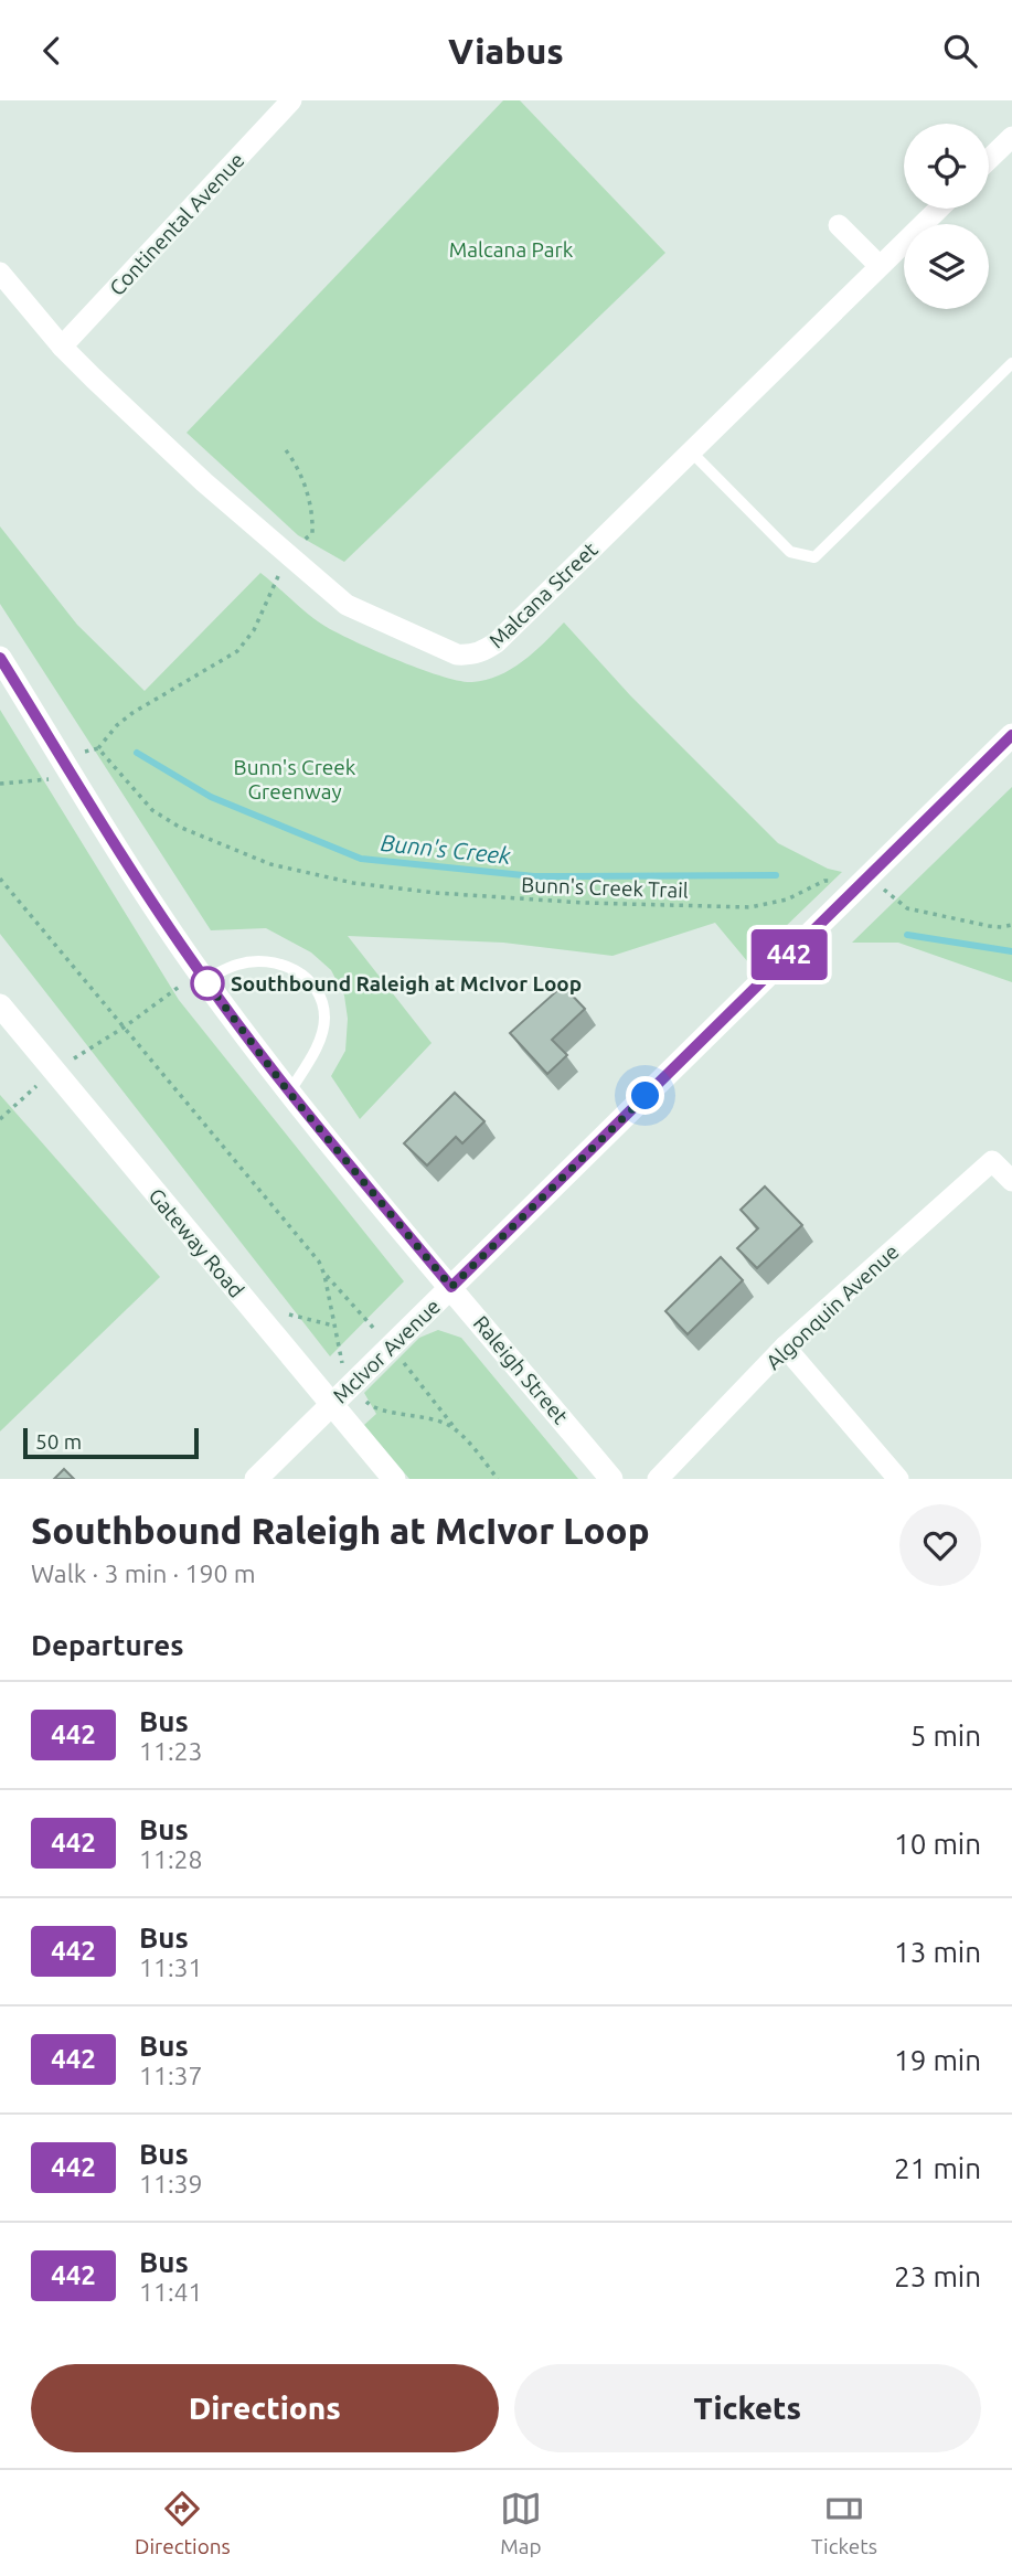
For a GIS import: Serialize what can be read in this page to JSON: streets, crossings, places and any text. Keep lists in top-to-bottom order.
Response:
{
  "streets": {
    "street": [
      "Continental Avenue",
      "Malcana Street",
      "Gateway Road",
      "Algonquin Avenue",
      "McIvor Avenue",
      "Raleigh Street"
    ],
    "path": ["Bunn's Creek Trail"]
  },
  "crossings": [
    ["Continental Avenue", "Malcana Street"],
    ["Bunn's Creek Trail", "McIvor Avenue"],
    ["Gateway Road", "McIvor Avenue"],
    ["McIvor Avenue", "Raleigh Street"]
  ],
  "water": ["Bunn's Creek"],
  "parks": ["Malcana Park", "Bunn's Creek Greenway"],
  "places": ["Southbound Raleigh at McIvor Loop"],
  "lines": ["bus line 442"],
  "scale_bar": "50 m",
  "page": {
    "header": "Viabus",
    "on_map": "442",
    "scale": "50 m",
    "heading": [
      ["Southbound Raleigh at McIvor Loop", "Walk · 3 min · 190 m"],
      "Departures"
    ],
    "list": [
      {
        "mark": "442",
        "name": "Bus",
        "note": "11:23",
        "value": "5 min"
      },
      {
        "mark": "442",
        "name": "Bus",
        "note": "11:28",
        "value": "10 min"
      },
      {
        "mark": "442",
        "name": "Bus",
        "note": "11:31",
        "value": "13 min"
      },
      {
        "mark": "442",
        "name": "Bus",
        "note": "11:37",
        "value": "19 min"
      },
      {
        "mark": "442",
        "name": "Bus",
        "note": "11:39",
        "value": "21 min"
      },
      {
        "mark": "442",
        "name": "Bus",
        "note": "11:41",
        "value": "23 min"
      }
    ],
    "buttons": ["Directions", "Tickets"],
    "tabs": ["Directions", "Map", "Tickets"]
  }
}
